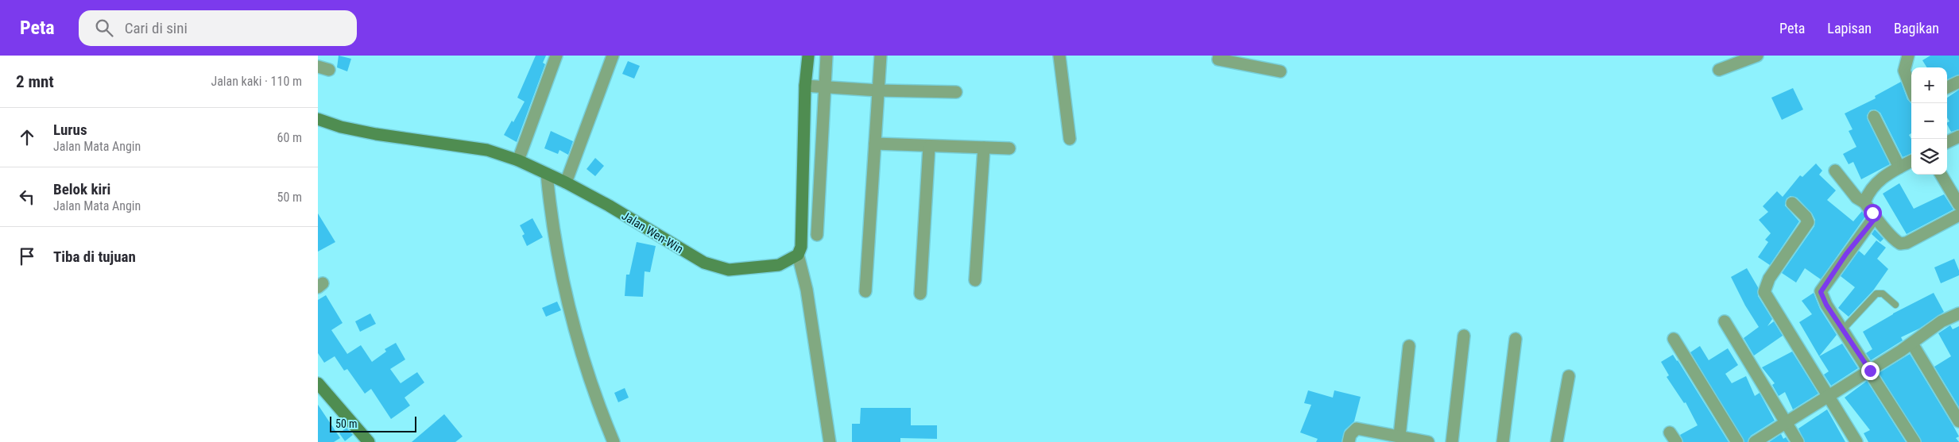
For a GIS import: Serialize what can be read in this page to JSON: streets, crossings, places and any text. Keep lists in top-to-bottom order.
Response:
{
  "streets": {
    "street": ["Jalan Wen-Win"]
  },
  "scale_bar": "50 m",
  "page": {
    "header": "Peta",
    "search": "Cari di sini",
    "nav": ["Peta", "Lapisan", "Bagikan"],
    "heading": ["2 mnt", "Jalan kaki · 110 m"],
    "map_buttons": ["+", "−"],
    "list": [
      ["Lurus", "Jalan Mata Angin", "60 m"],
      ["Belok kiri", "Jalan Mata Angin", "50 m"],
      "Tiba di tujuan"
    ],
    "scale": "50 m"
  }
}
